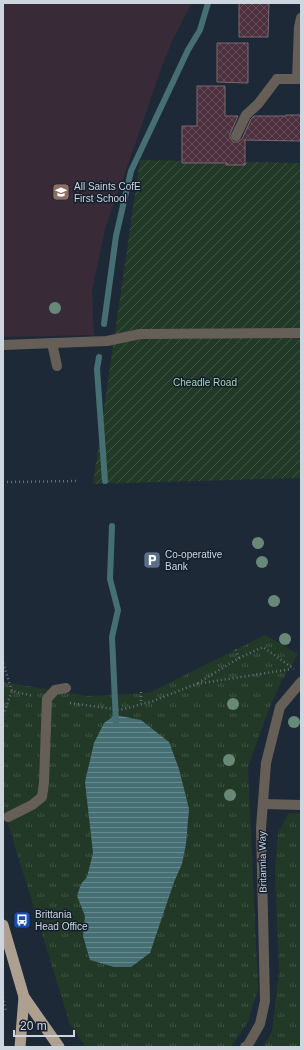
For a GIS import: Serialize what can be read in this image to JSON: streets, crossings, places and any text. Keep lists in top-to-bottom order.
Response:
{
  "streets": {
    "street": ["Britannia Way"]
  },
  "parks": ["Cheadle Road"],
  "places": {
    "school or university": ["All Saints CofE First School"],
    "parking": ["Co-operative Bank"],
    "bus stop": ["Brittania Head Office"]
  },
  "scale_bar": "20 m"
}
